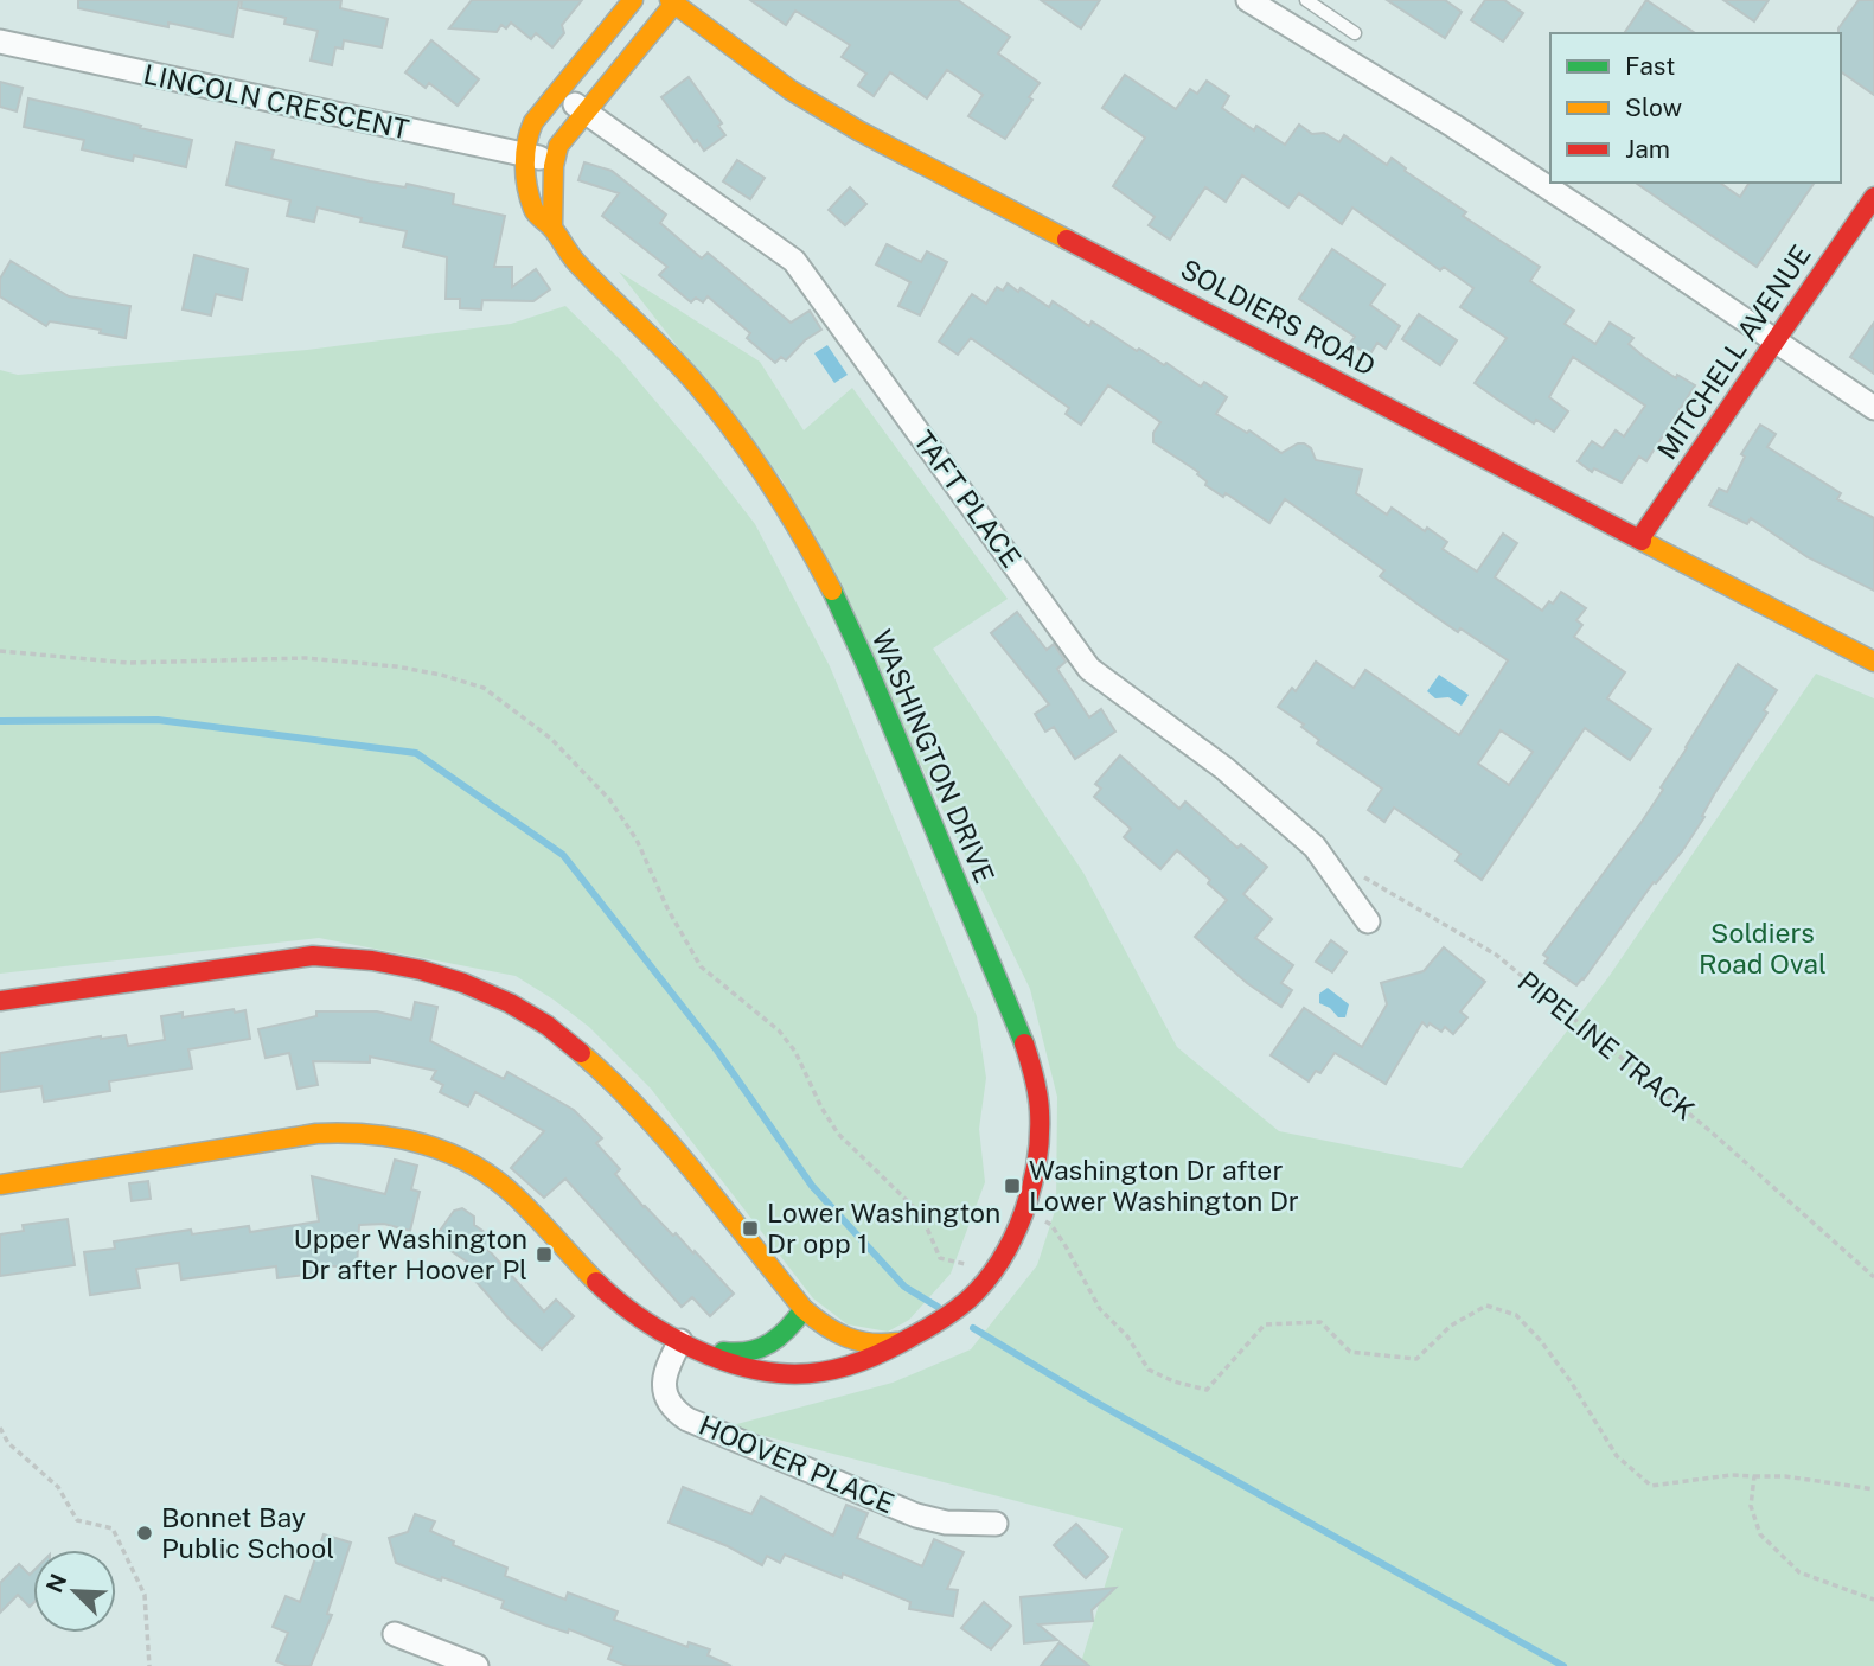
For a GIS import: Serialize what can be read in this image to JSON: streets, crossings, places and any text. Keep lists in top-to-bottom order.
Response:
{
  "streets": {
    "street": [
      "LINCOLN CRESCENT",
      "SOLDIERS ROAD",
      "MITCHELL AVENUE",
      "TAFT PLACE",
      "WASHINGTON DRIVE",
      "HOOVER PLACE"
    ],
    "path": ["PIPELINE TRACK"]
  },
  "crossings": [
    ["LINCOLN CRESCENT", "WASHINGTON DRIVE"],
    ["SOLDIERS ROAD", "MITCHELL AVENUE"],
    ["TAFT PLACE", "WASHINGTON DRIVE"],
    ["WASHINGTON DRIVE", "HOOVER PLACE"]
  ],
  "parks": ["Soldiers Road Oval"],
  "places": {
    "transit": ["Washington Dr after Lower Washington Dr", "Lower Washington Dr opp 1", "Upper Washington Dr after Hoover Pl"],
    "other": ["Bonnet Bay Public School"]
  },
  "legend": ["Fast", "Slow", "Jam"],
  "north": "top left"
}
